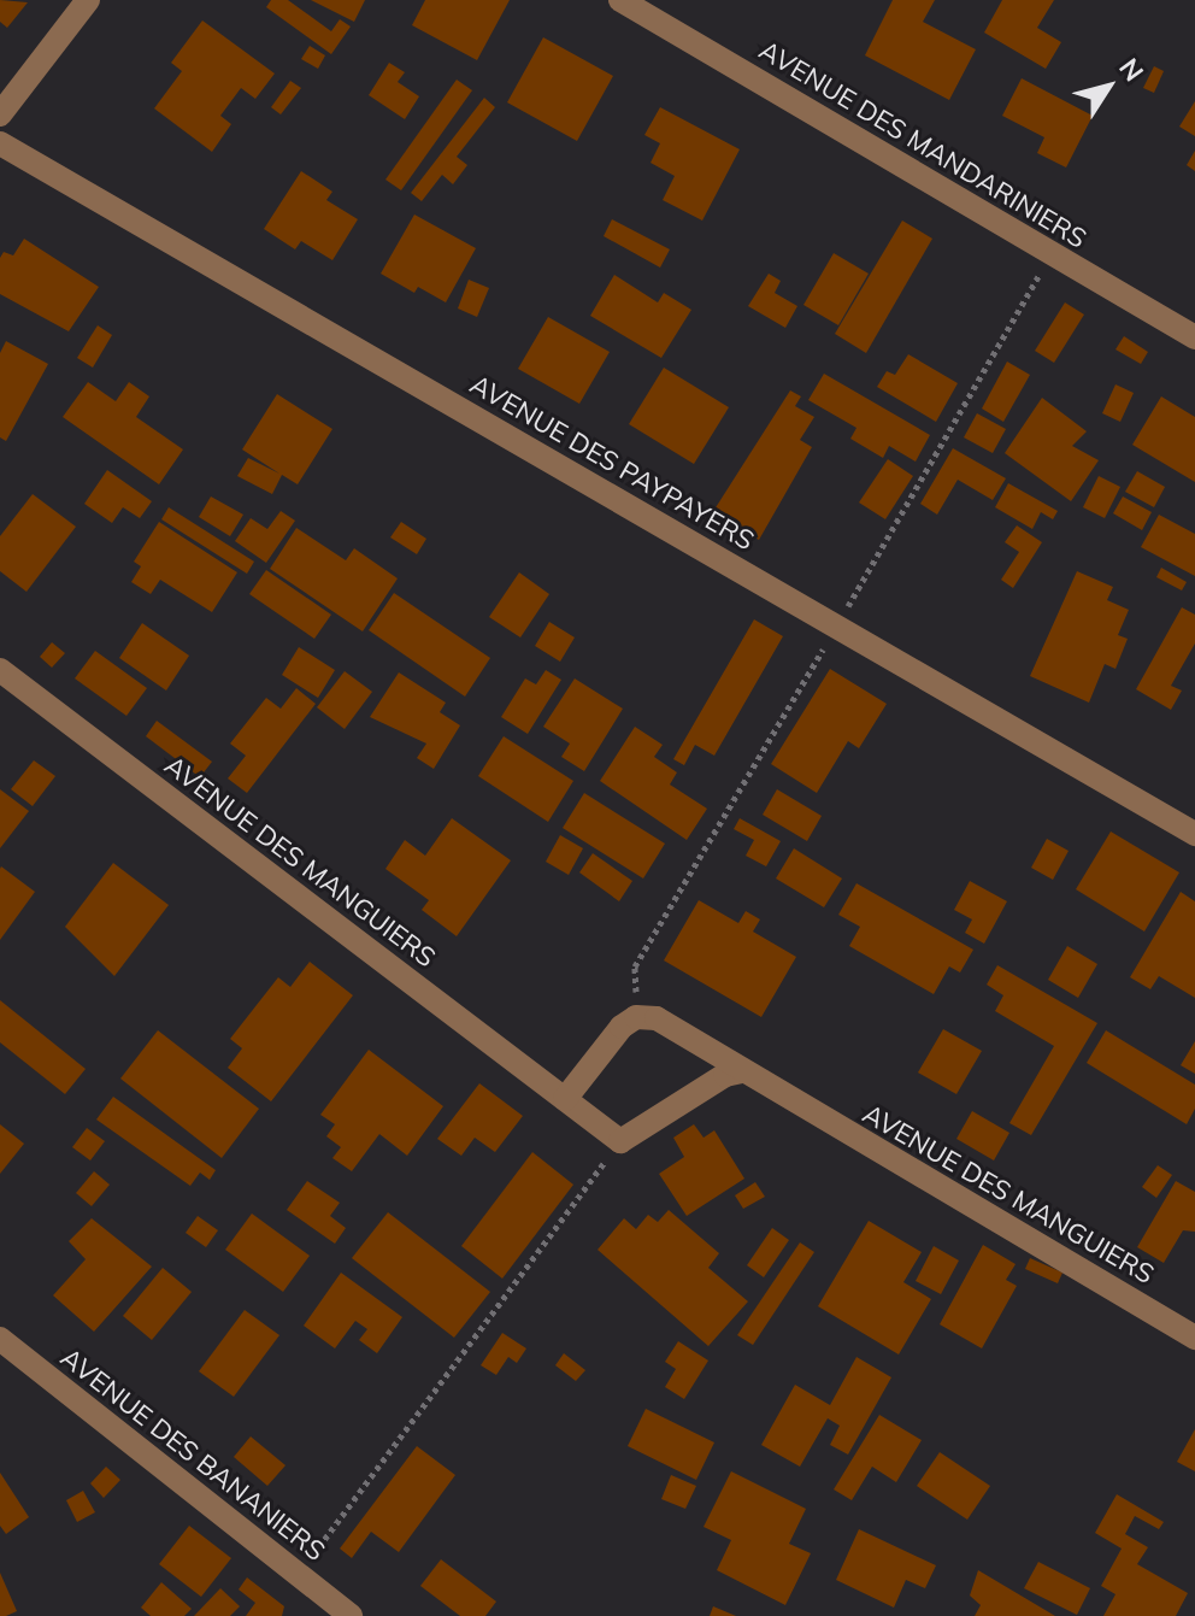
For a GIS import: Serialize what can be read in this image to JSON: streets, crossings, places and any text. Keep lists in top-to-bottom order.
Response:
{
  "streets": {
    "street": [
      "AVENUE DES MANDARINIERS",
      "AVENUE DES PAYPAYERS",
      "AVENUE DES MANGUIERS",
      "AVENUE DES BANANIERS"
    ]
  },
  "north": "top right"
}
